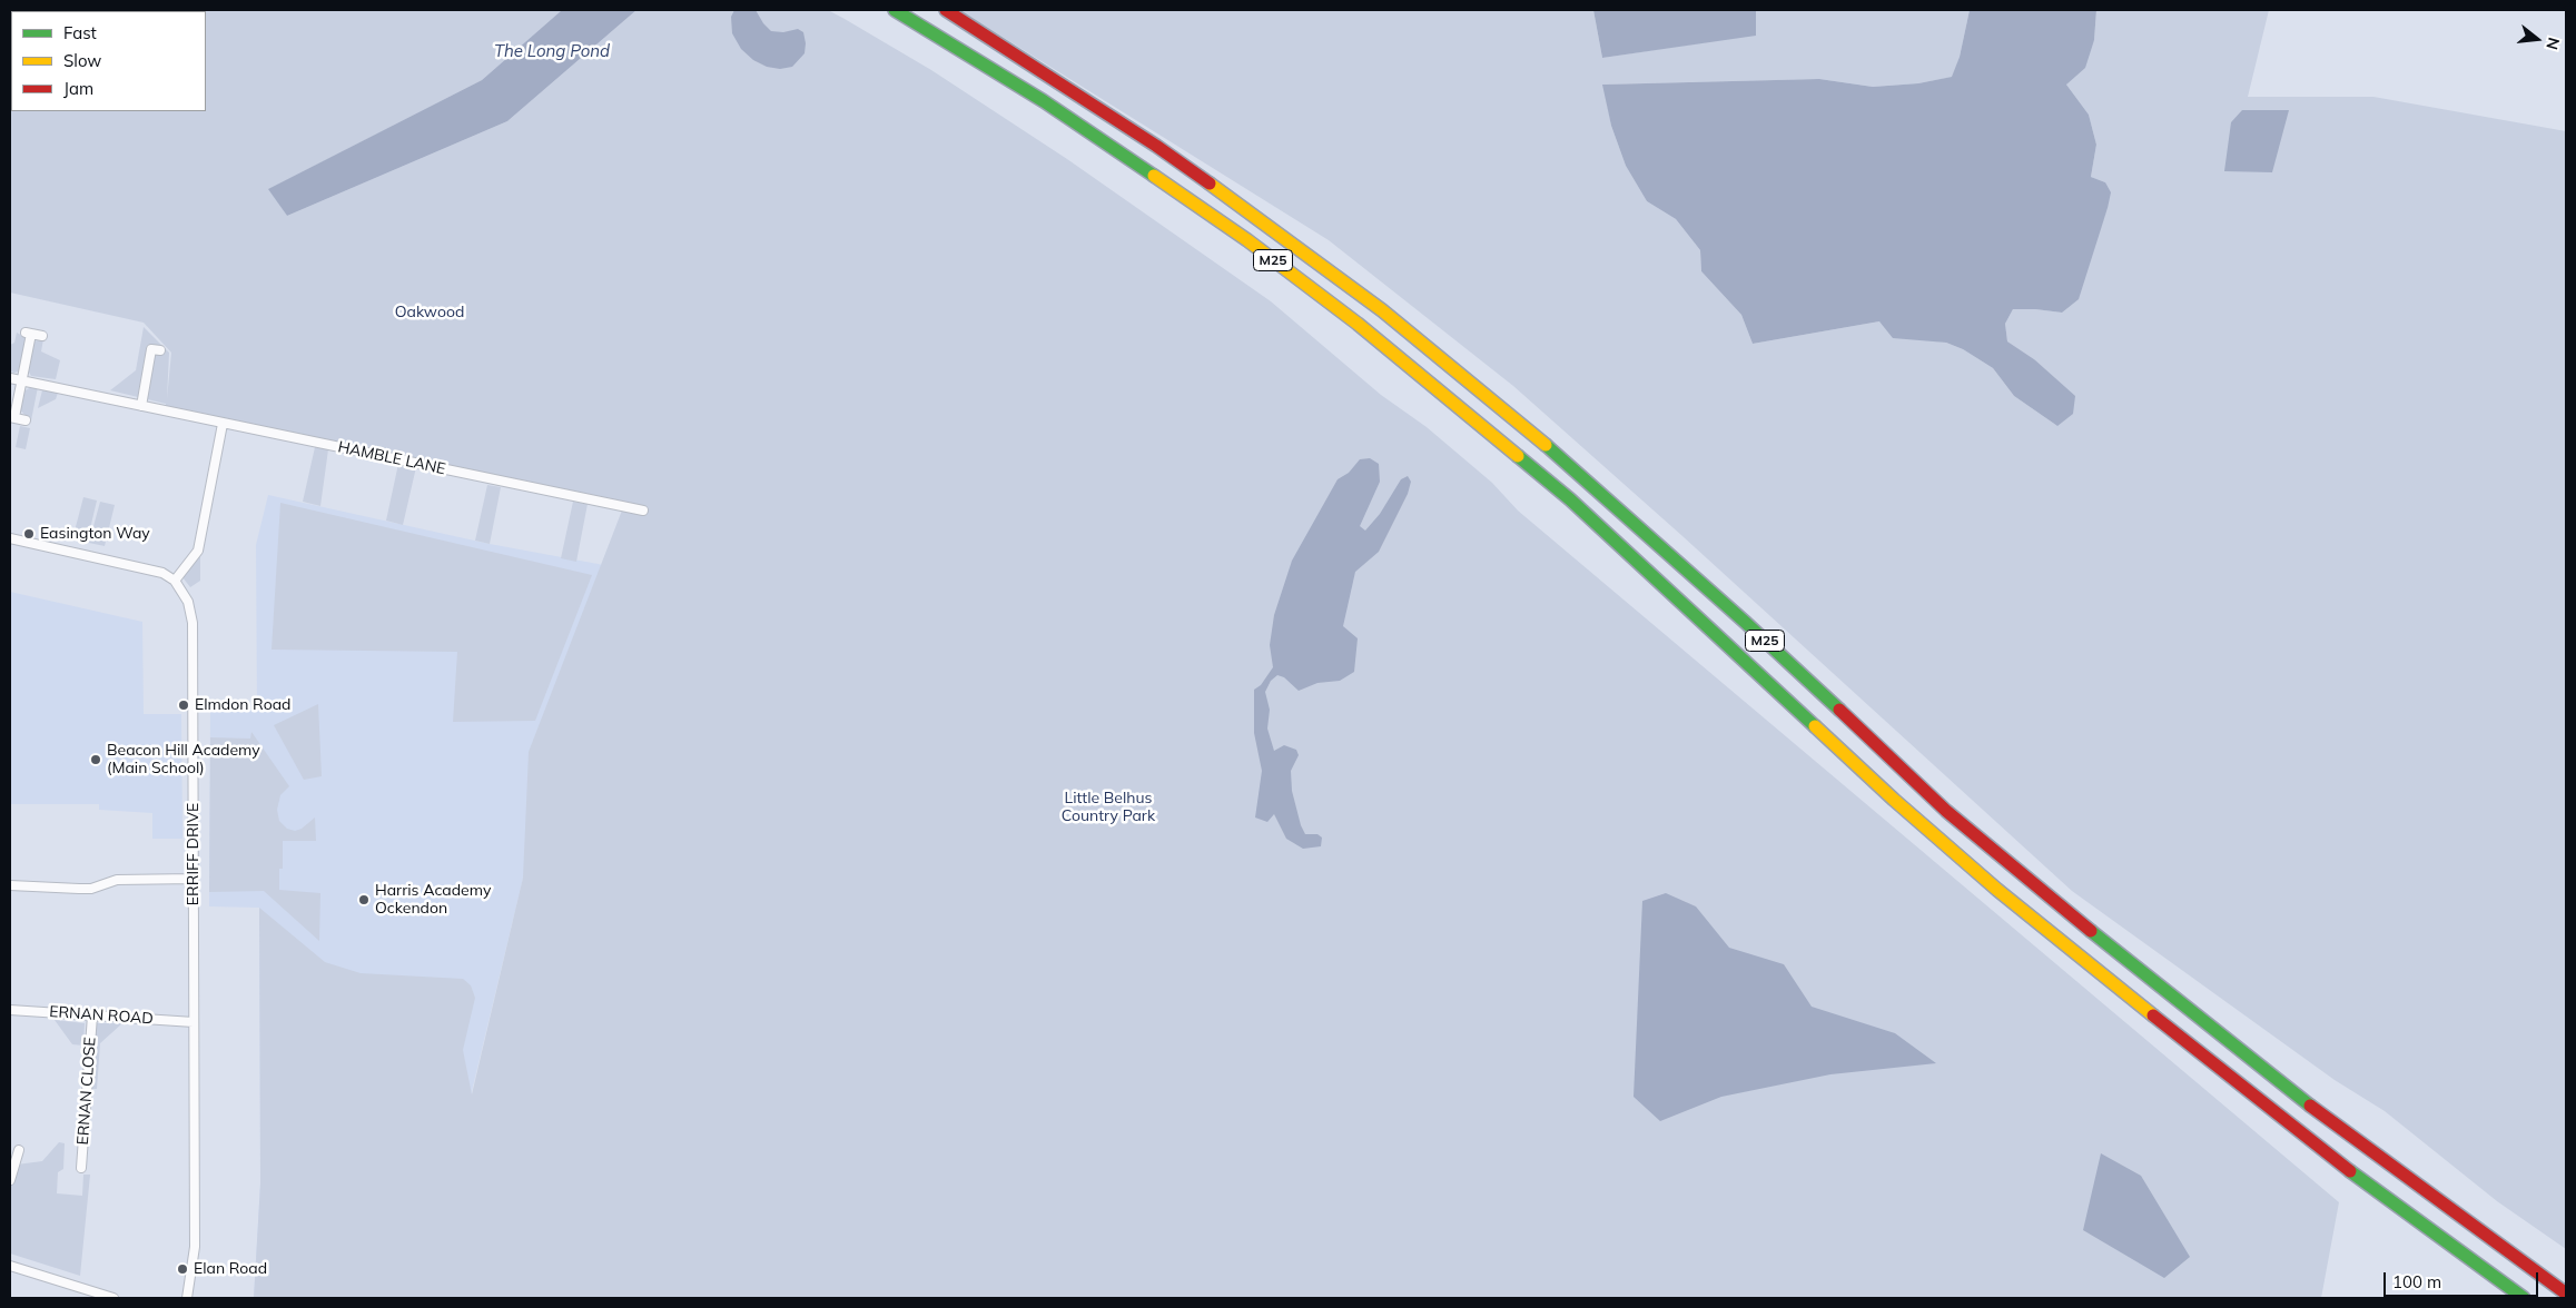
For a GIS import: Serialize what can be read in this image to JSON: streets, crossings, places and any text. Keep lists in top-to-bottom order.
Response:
{
  "streets": {
    "highway": ["M25"],
    "street": [
      "HAMBLE LANE",
      "ERRIFF DRIVE",
      "ERNAN ROAD",
      "ERNAN CLOSE"
    ]
  },
  "crossings": [
    ["ERRIFF DRIVE", "ERNAN ROAD"],
    ["ERNAN ROAD", "ERNAN CLOSE"]
  ],
  "water": ["The Long Pond"],
  "parks": ["Oakwood", "Little Belhus Country Park"],
  "places": [
    "Easington Way",
    "Elmdon Road",
    "Beacon Hill Academy (Main School)",
    "Harris Academy Ockendon",
    "Elan Road"
  ],
  "legend": ["Fast", "Slow", "Jam"],
  "scale_bar": "100 m",
  "north": "right"
}
